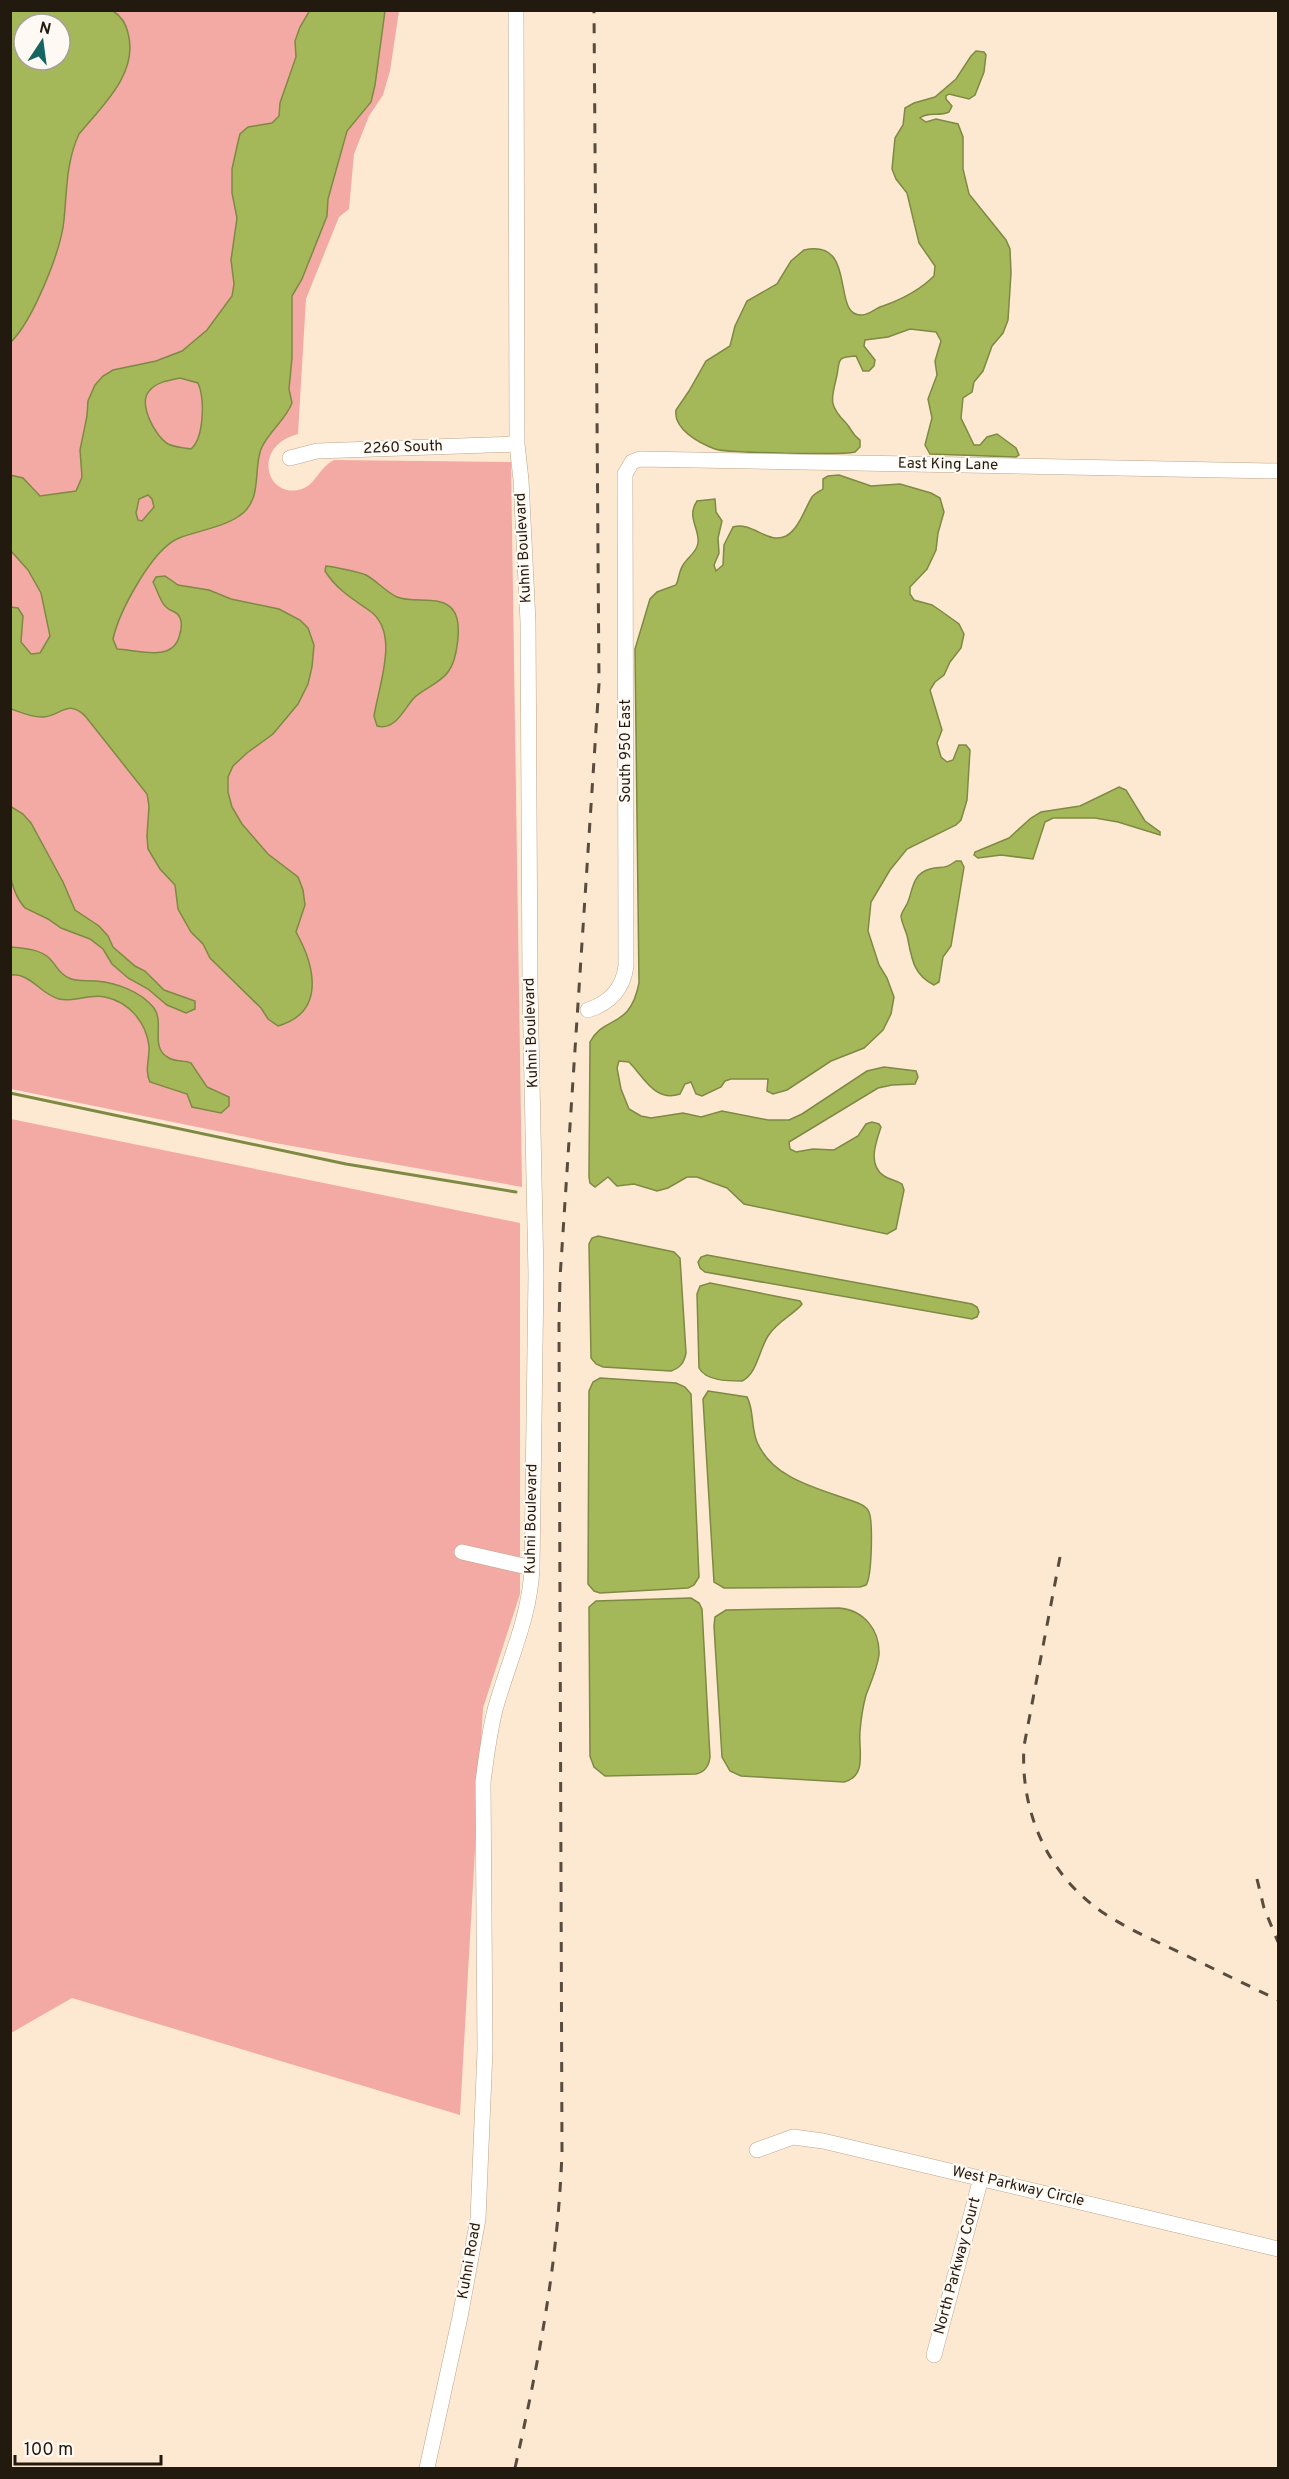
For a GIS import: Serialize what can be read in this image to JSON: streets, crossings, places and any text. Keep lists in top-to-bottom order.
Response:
{
  "streets": {
    "street": [
      "2260 South",
      "East King Lane",
      "Kuhni Boulevard",
      "South 950 East",
      "West Parkway Circle",
      "Kuhni Road",
      "North Parkway Court"
    ]
  },
  "crossings": [
    ["2260 South", "Kuhni Boulevard"],
    ["East King Lane", "South 950 East"],
    ["Kuhni Boulevard", "Kuhni Road"],
    ["West Parkway Circle", "North Parkway Court"]
  ],
  "scale_bar": "100 m",
  "north": "top"
}
